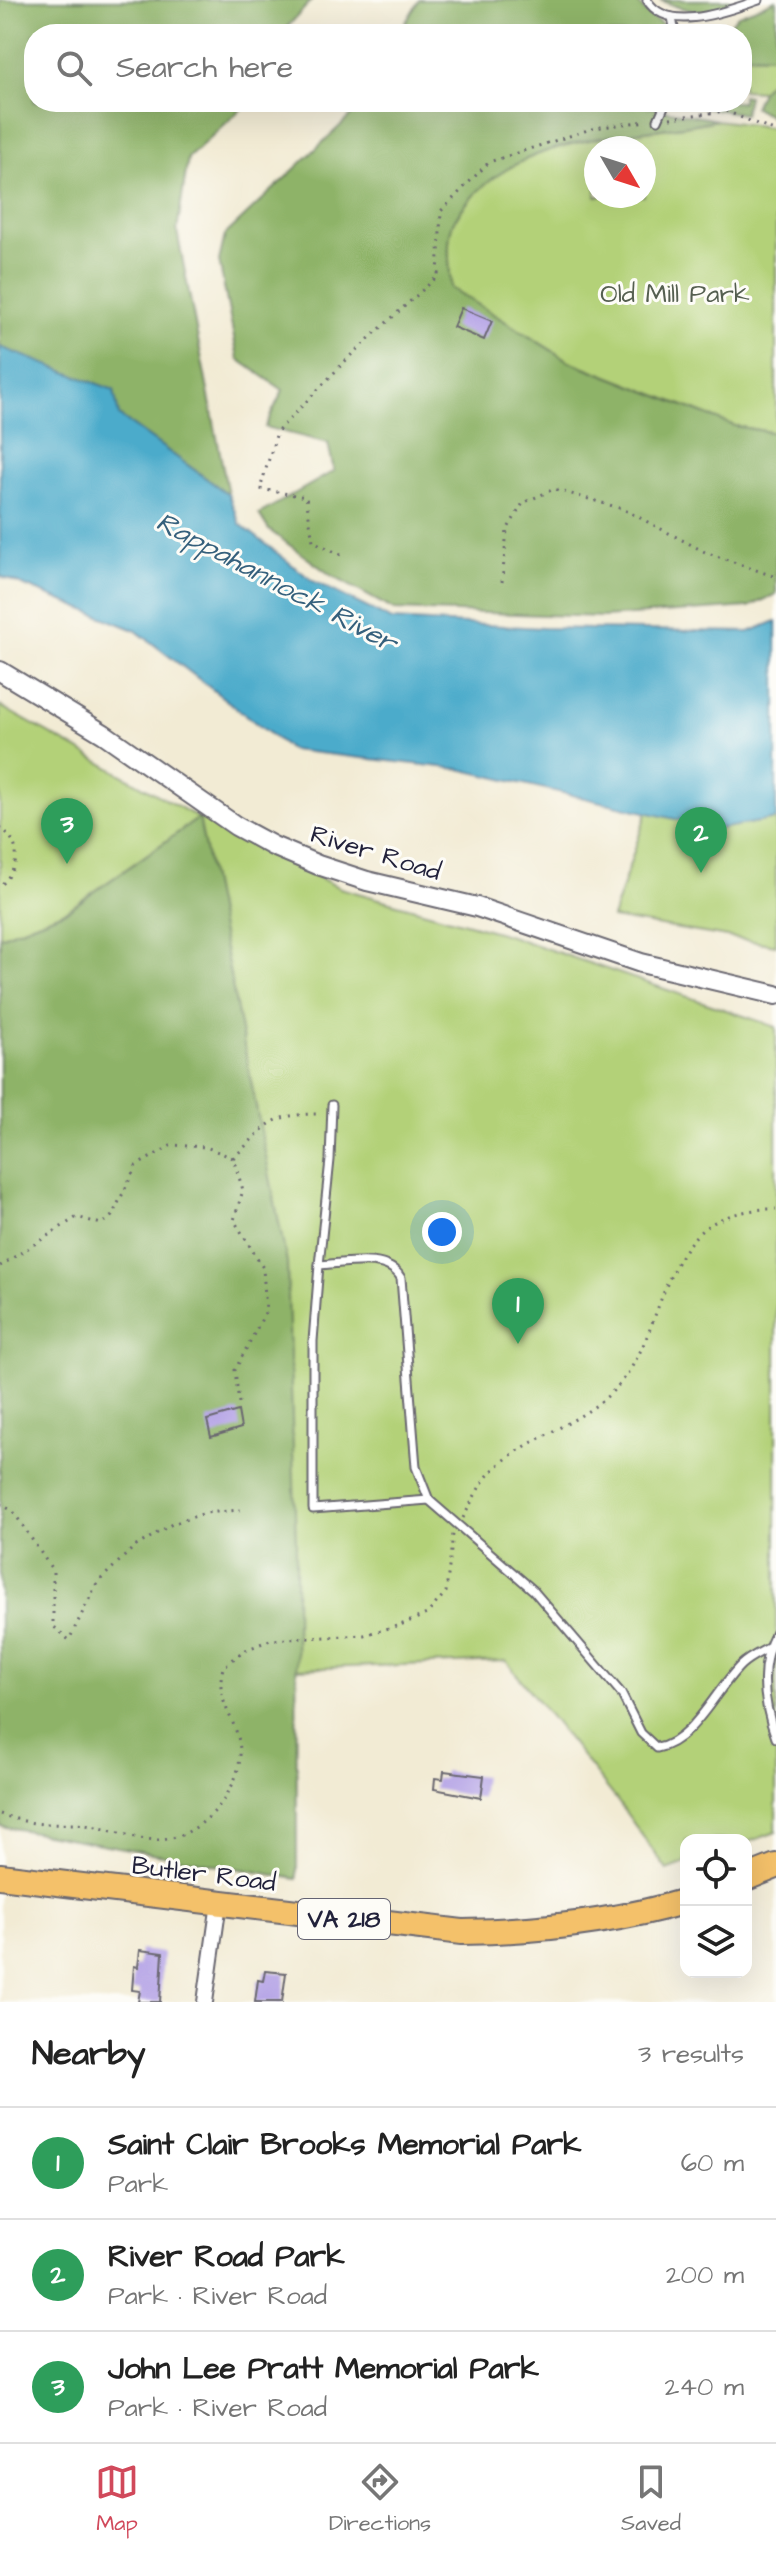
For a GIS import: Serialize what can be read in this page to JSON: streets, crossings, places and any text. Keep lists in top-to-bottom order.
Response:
{
  "streets": {
    "main road": ["Butler Road", "VA 218"],
    "street": ["River Road"]
  },
  "water": ["Rappahannock River"],
  "parks": ["Old Mill Park"],
  "north": "bottom right",
  "page": {
    "search": "Search here",
    "pins": ["3", "2", "1"],
    "heading": ["Nearby", "3 results"],
    "list": [
      {
        "mark": "1",
        "name": "Saint Clair Brooks Memorial Park",
        "note": "Park",
        "value": "60 m"
      },
      {
        "mark": "2",
        "name": "River Road Park",
        "note": "Park · River Road",
        "value": "200 m"
      },
      {
        "mark": "3",
        "name": "John Lee Pratt Memorial Park",
        "note": "Park · River Road",
        "value": "240 m"
      }
    ],
    "nav": ["Map", "Directions", "Saved"]
  }
}
